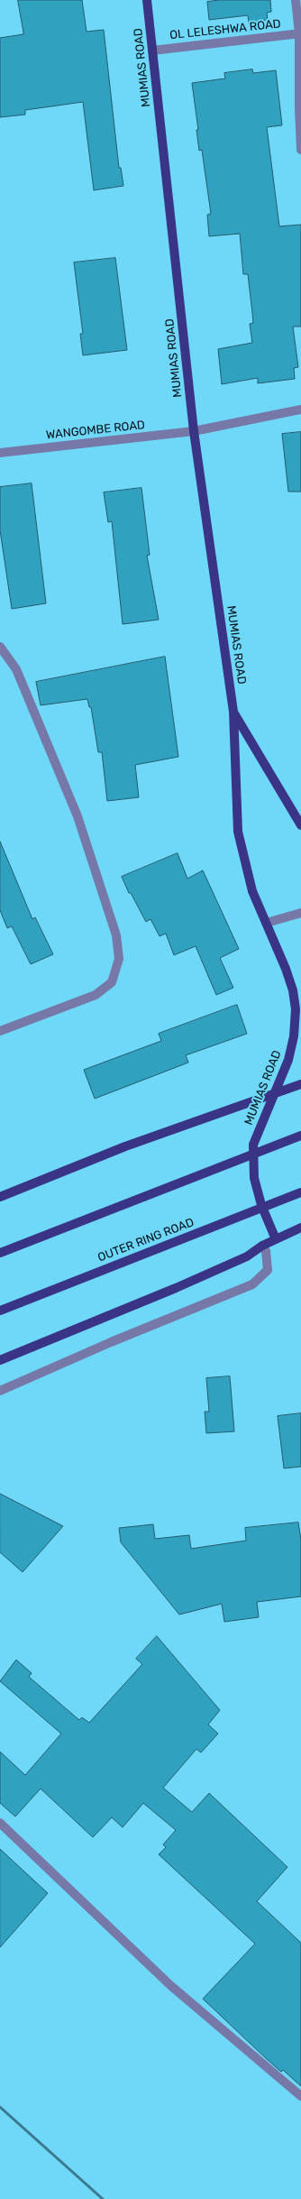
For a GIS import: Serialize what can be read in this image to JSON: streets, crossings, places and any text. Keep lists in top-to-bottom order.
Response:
{
  "streets": {
    "main road": ["MUMIAS ROAD", "OUTER RING ROAD"],
    "street": ["OL LELESHWA ROAD", "WANGOMBE ROAD"]
  },
  "crossings": [
    ["OL LELESHWA ROAD", "MUMIAS ROAD"],
    ["MUMIAS ROAD", "WANGOMBE ROAD"]
  ]
}
